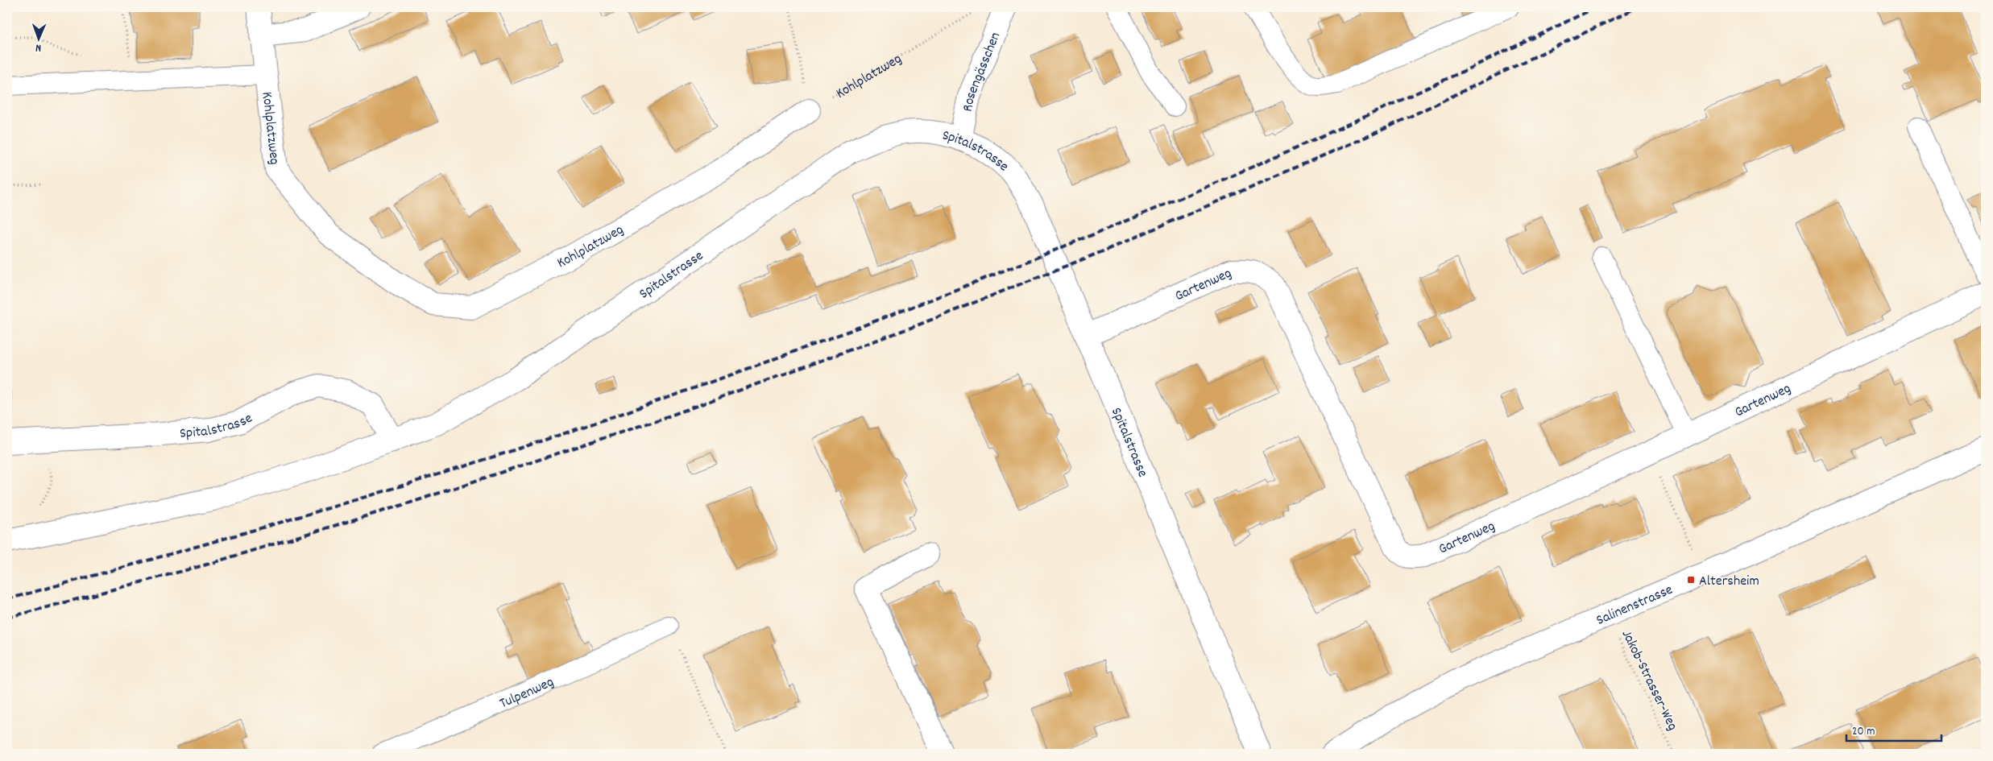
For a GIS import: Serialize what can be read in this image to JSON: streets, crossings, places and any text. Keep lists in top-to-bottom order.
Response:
{
  "streets": {
    "street": [
      "Rosengässchen",
      "Kohlplatzweg",
      "Spitalstrasse",
      "Gartenweg",
      "Salinenstrasse"
    ],
    "lane": ["Tulpenweg"],
    "path": ["Jakob-Strasser-Weg"]
  },
  "crossings": [
    ["Rosengässchen", "Kohlplatzweg"],
    ["Rosengässchen", "Spitalstrasse"],
    ["Spitalstrasse", "Gartenweg"],
    ["Salinenstrasse", "Jakob-Strasser-Weg"]
  ],
  "places": {
    "transit": ["Altersheim"]
  },
  "scale_bar": "20 m",
  "north": "bottom"
}
